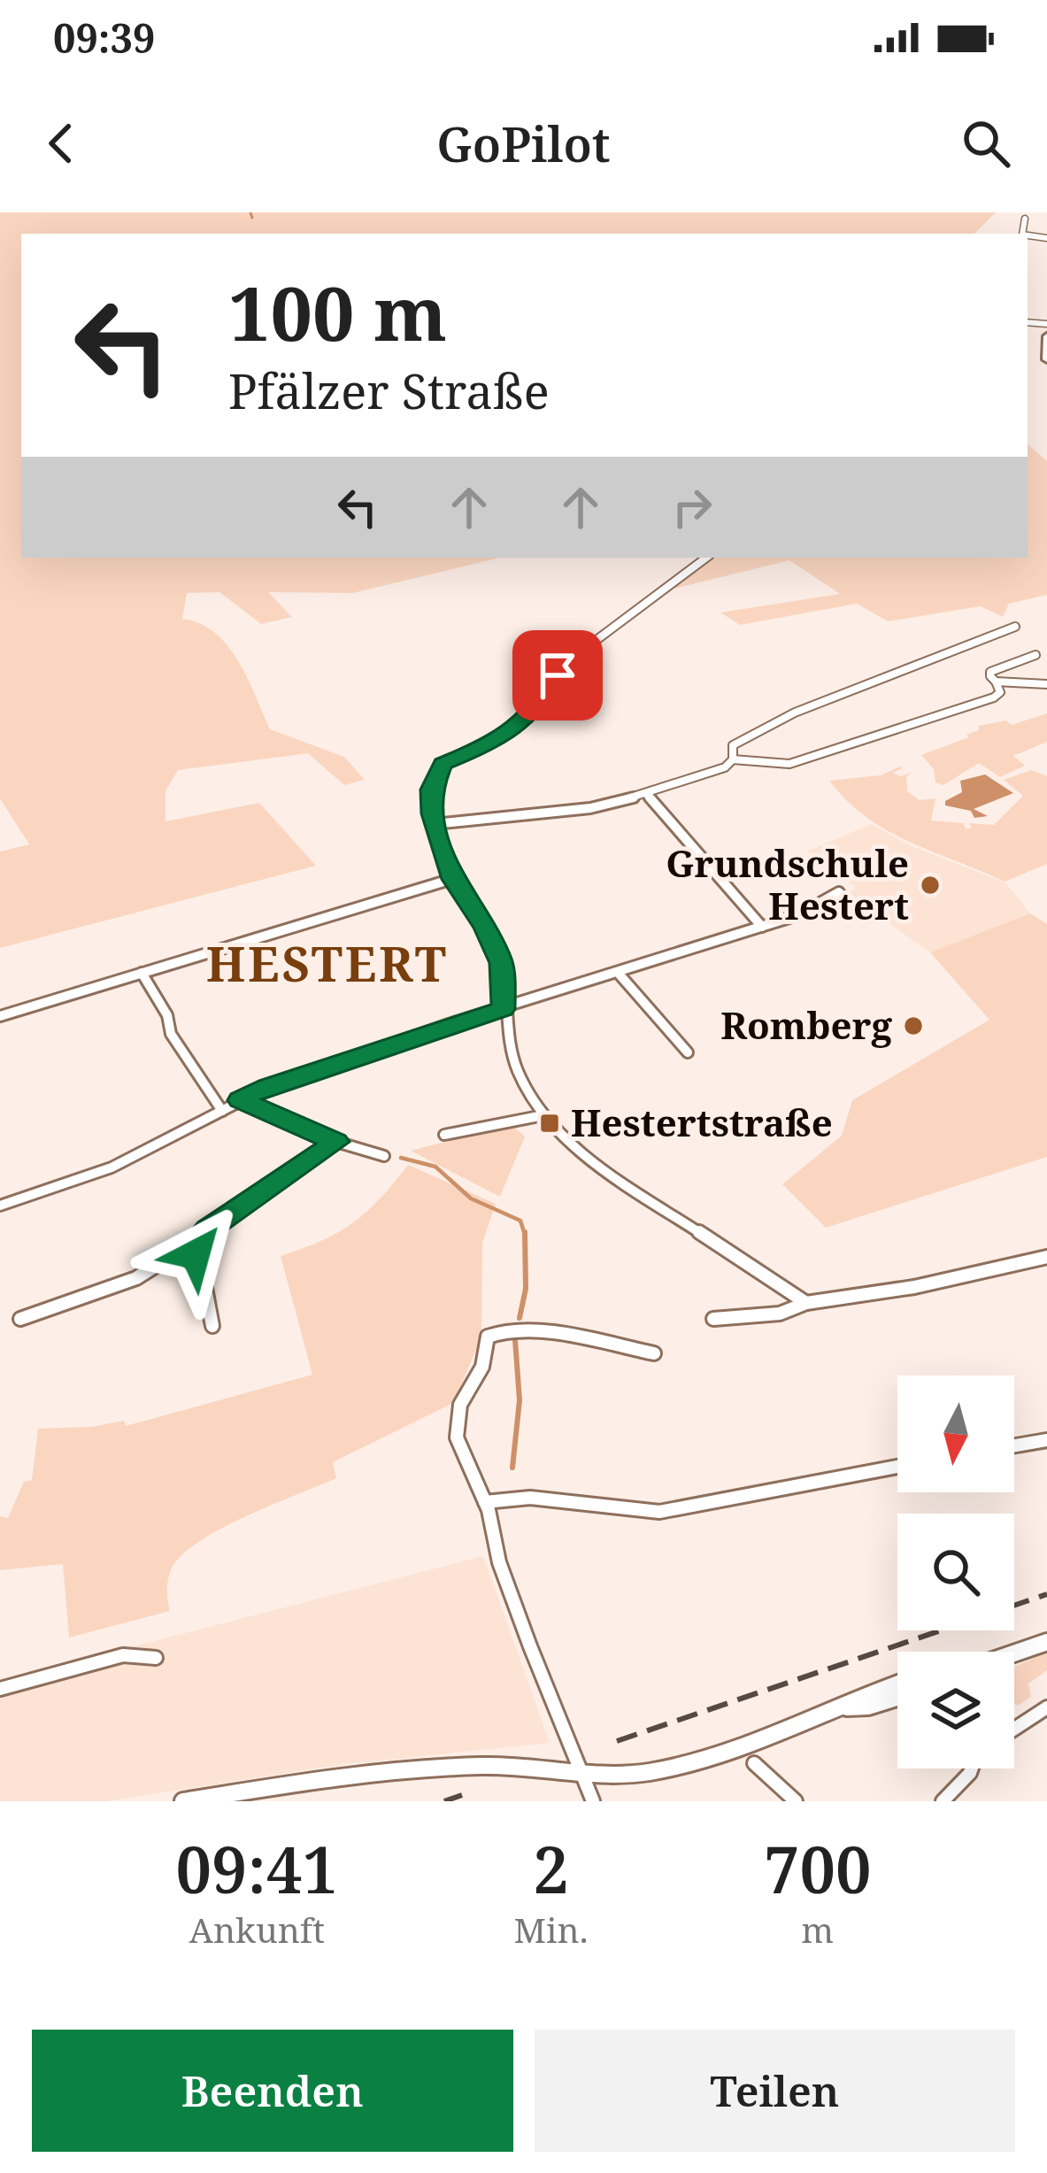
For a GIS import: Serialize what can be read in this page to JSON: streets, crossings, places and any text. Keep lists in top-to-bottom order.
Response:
{
  "districts": ["HESTERT"],
  "places": {
    "other": ["Grundschule Hestert", "Romberg"],
    "transit": ["Hestertstraße"]
  },
  "north": "bottom",
  "page": {
    "status": "09:39",
    "header": "GoPilot",
    "turn": ["100 m", "Pfälzer Straße"],
    "eta": [
      "09:41",
      "Ankunft",
      "2",
      "Min.",
      "700",
      "m"
    ],
    "buttons": ["Beenden", "Teilen"]
  }
}
